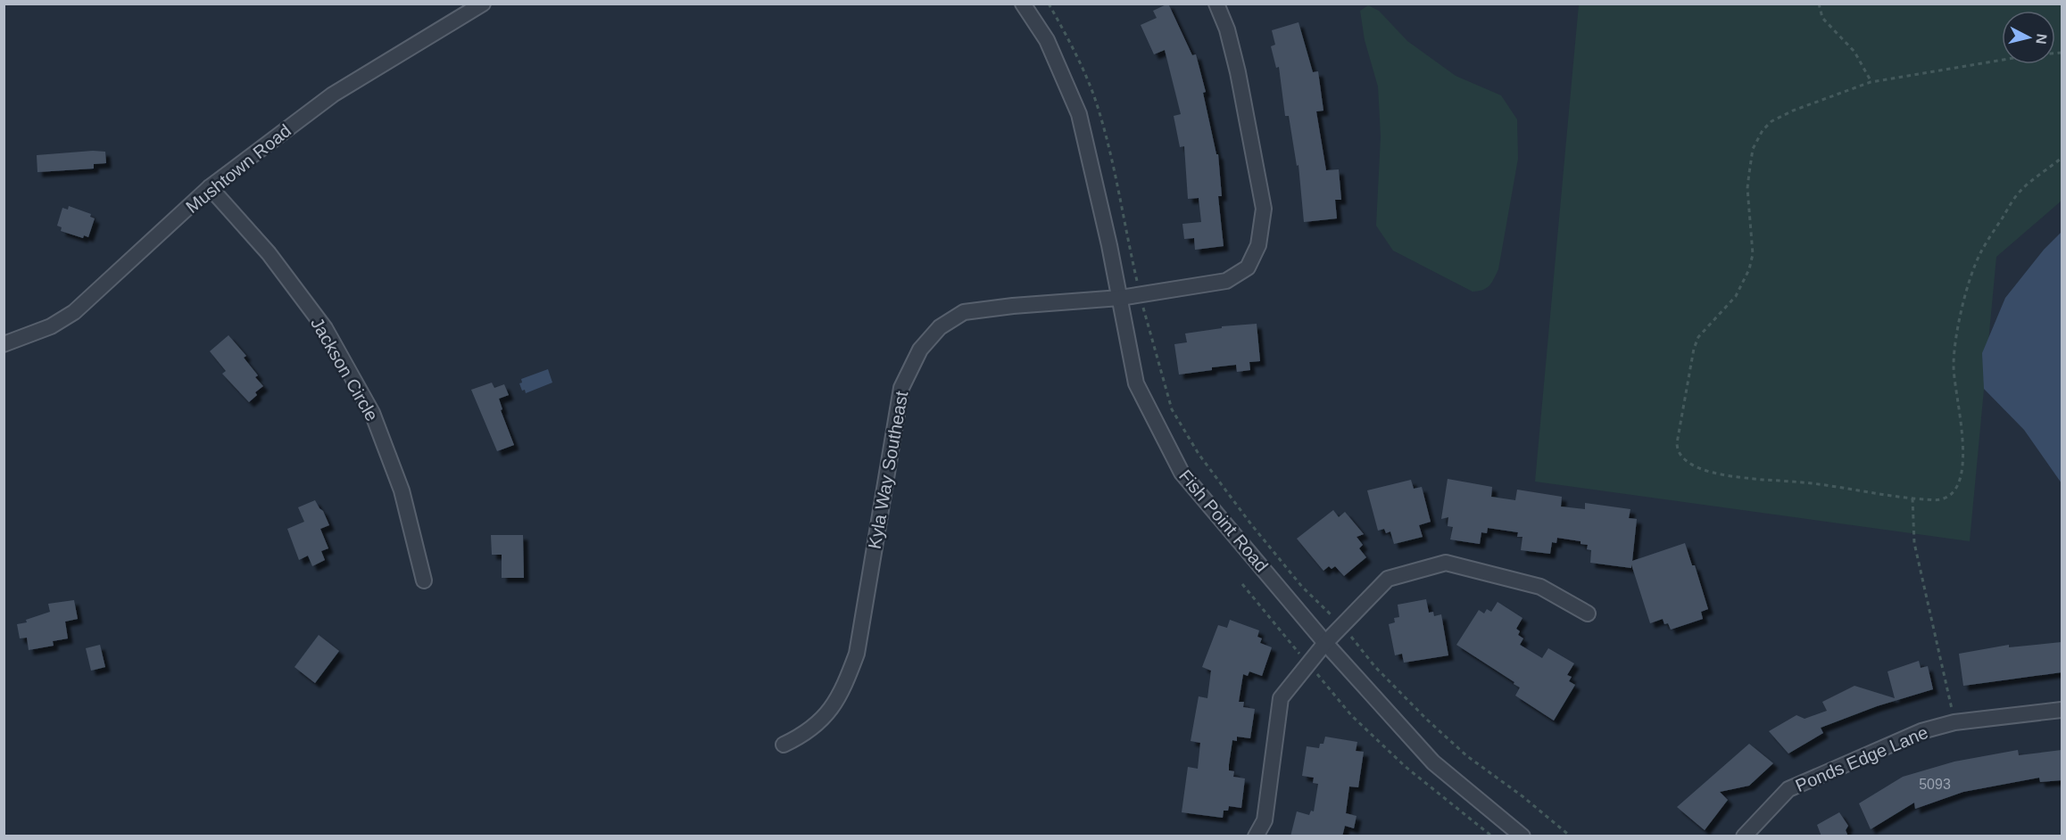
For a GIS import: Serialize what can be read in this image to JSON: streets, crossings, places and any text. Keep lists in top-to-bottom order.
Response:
{
  "streets": {
    "street": [
      "Mushtown Road",
      "Jackson Circle",
      "Kyla Way Southeast",
      "Fish Point Road",
      "Ponds Edge Lane"
    ]
  },
  "crossings": [
    ["Mushtown Road", "Jackson Circle"],
    ["Kyla Way Southeast", "Fish Point Road"]
  ],
  "house_numbers": ["5093"],
  "north": "right"
}
